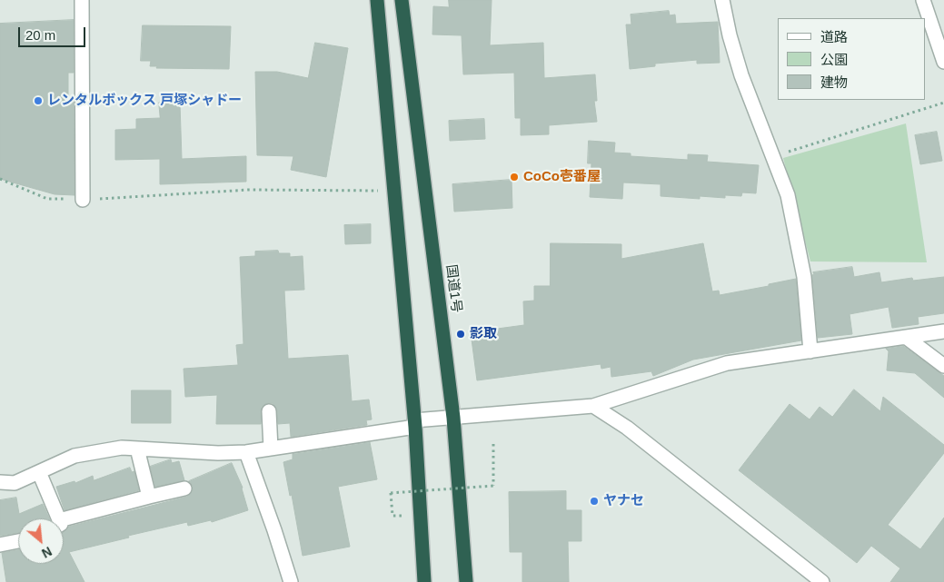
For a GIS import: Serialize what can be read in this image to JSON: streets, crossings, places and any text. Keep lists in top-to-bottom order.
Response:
{
  "streets": {
    "highway": ["国道1号"]
  },
  "places": [
    "レンタルボックス 戸塚シャドー",
    "CoCo壱番屋",
    "影取",
    "ヤナセ"
  ],
  "legend": ["道路", "公園", "建物"],
  "scale_bar": "20 m",
  "north": "bottom right"
}
